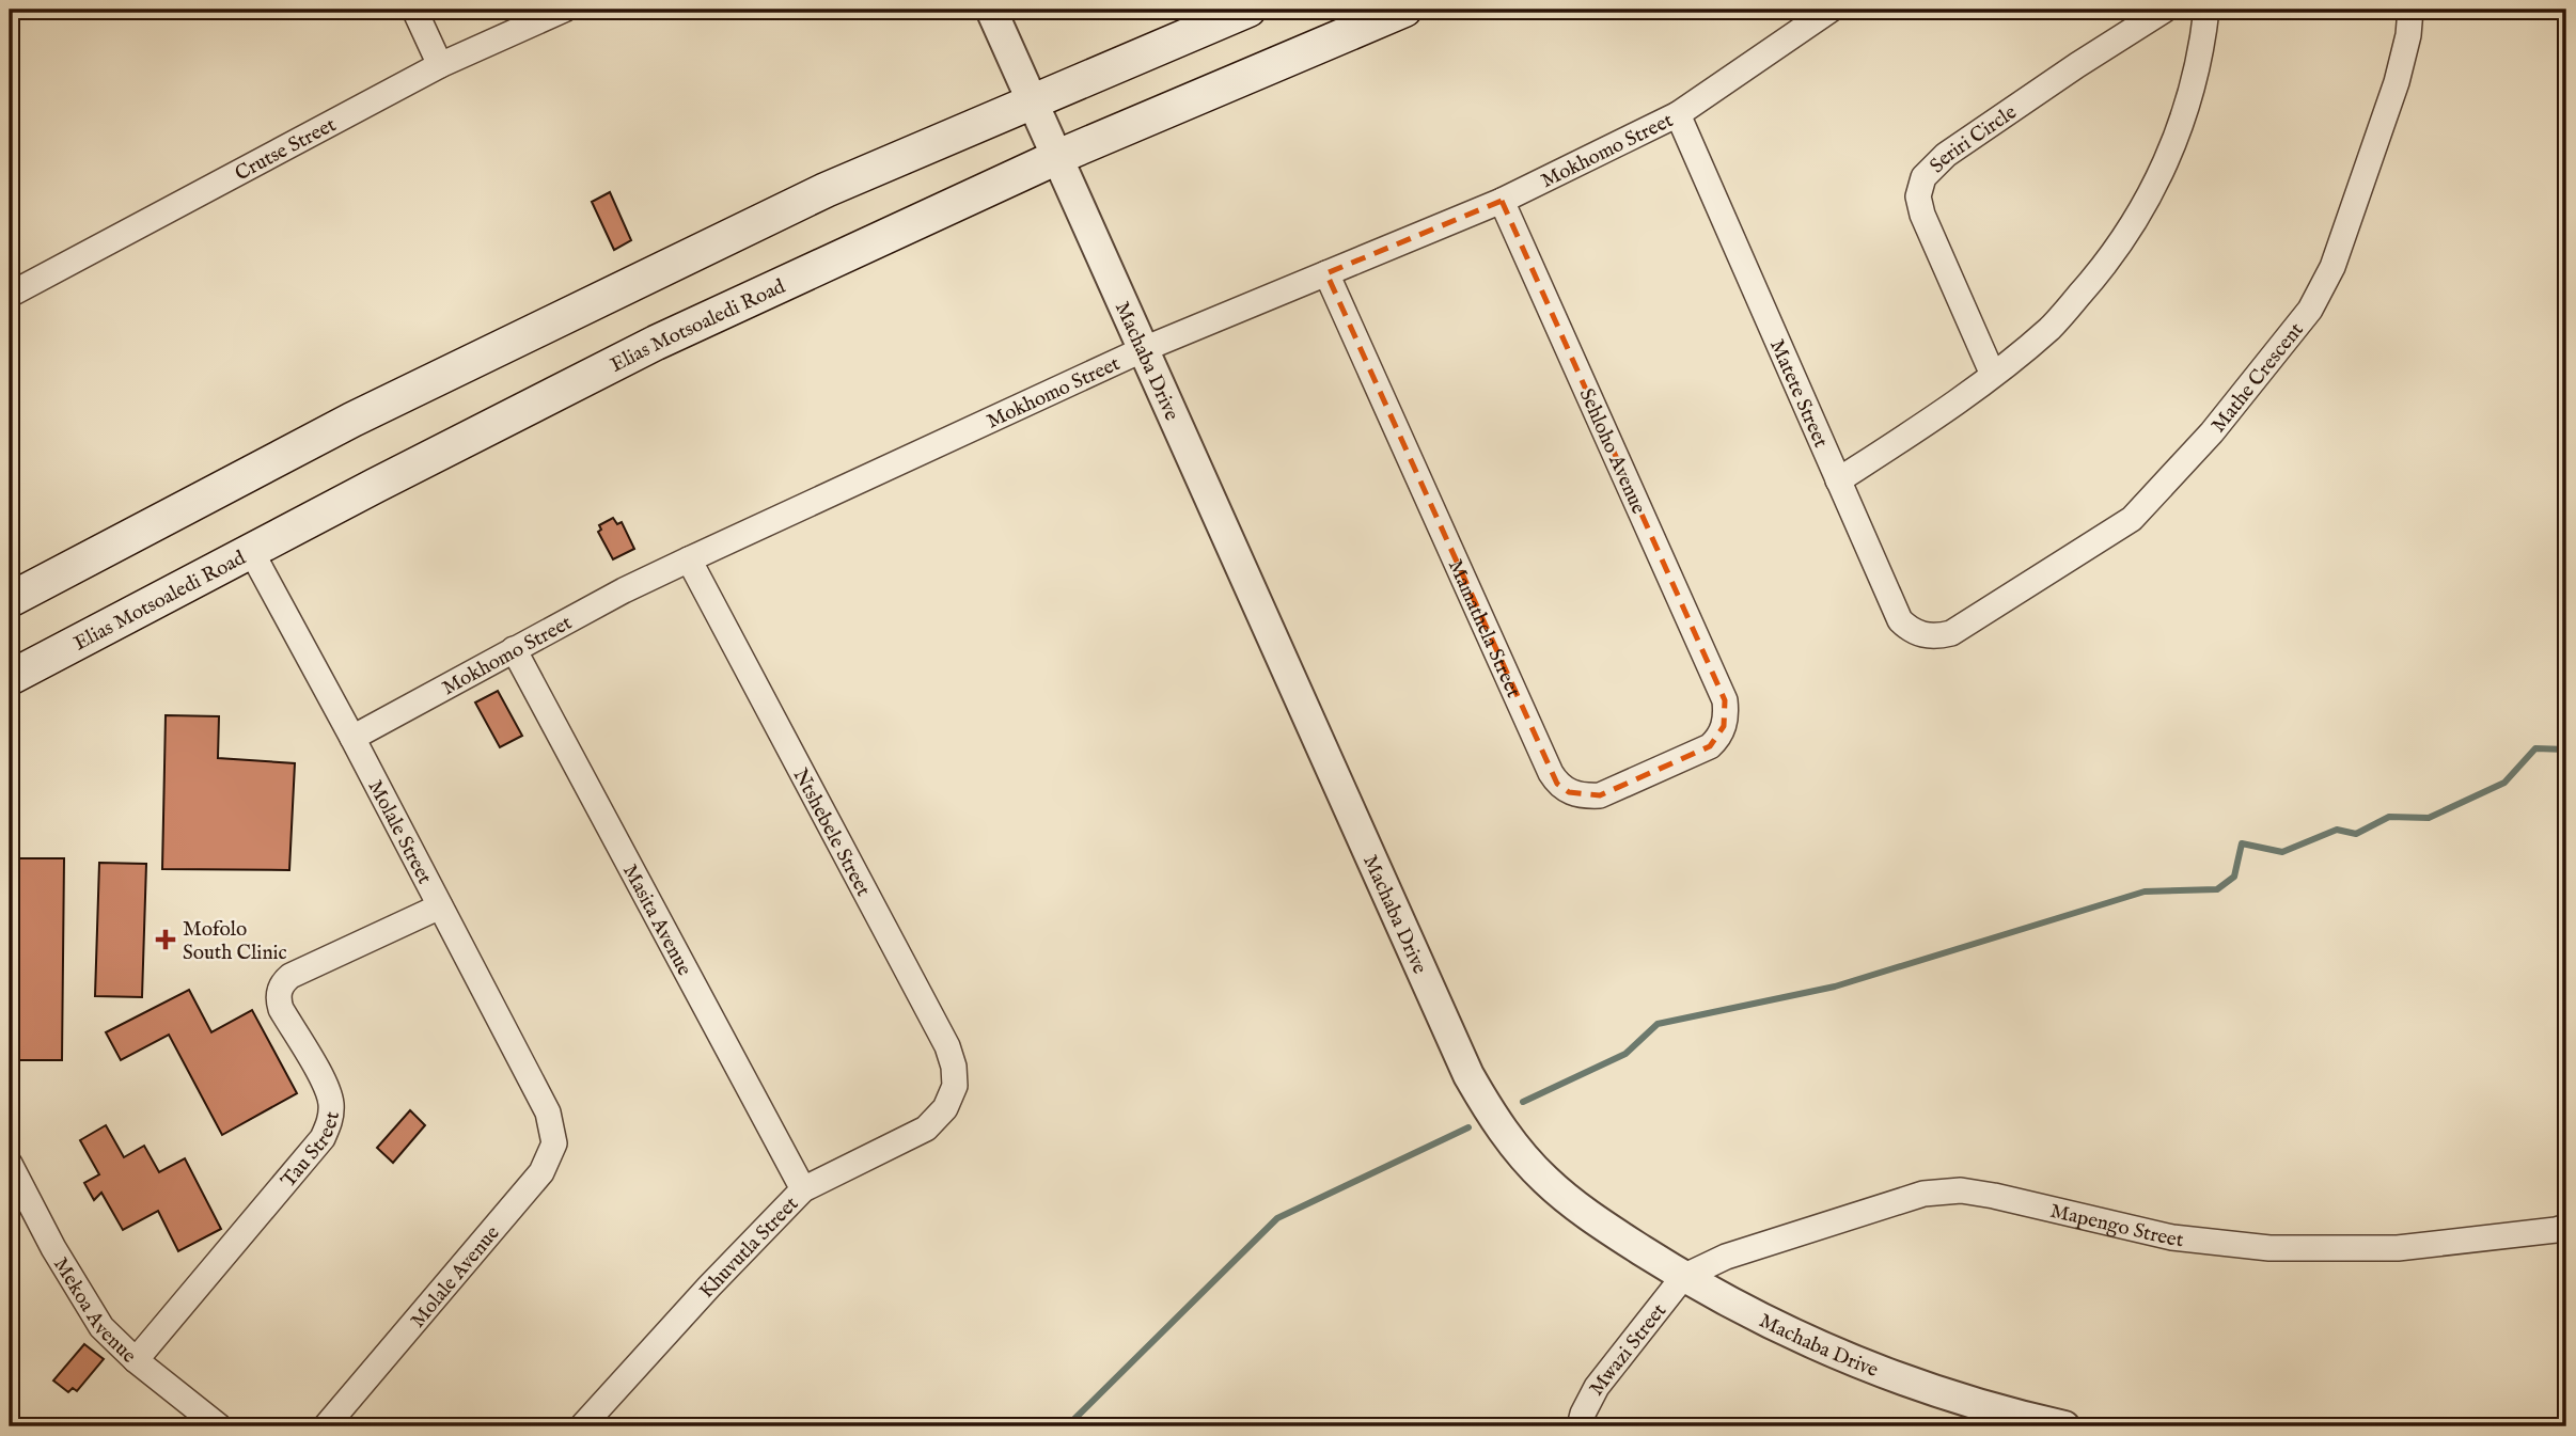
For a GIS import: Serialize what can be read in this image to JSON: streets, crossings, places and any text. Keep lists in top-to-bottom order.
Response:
{
  "streets": {
    "main road": ["Elias Motsoaledi Road"],
    "street": [
      "Seriri Circle",
      "Crutse Street",
      "Mokhomo Street",
      "Machaba Drive",
      "Mathe Crescent",
      "Matete Street",
      "Sehloho Avenue",
      "Mamathela Street",
      "Molale Street",
      "Ntshebele Street",
      "Masita Avenue",
      "Tau Street",
      "Mapengo Street",
      "Khuvutla Street",
      "Molale Avenue",
      "Mekoa Avenue",
      "Mwazi Street"
    ]
  },
  "crossings": [
    ["Mokhomo Street", "Machaba Drive"],
    ["Mokhomo Street", "Matete Street"],
    ["Mokhomo Street", "Sehloho Avenue"],
    ["Mokhomo Street", "Mamathela Street"],
    ["Mokhomo Street", "Molale Street"],
    ["Mokhomo Street", "Ntshebele Street"],
    ["Mokhomo Street", "Masita Avenue"],
    ["Elias Motsoaledi Road", "Machaba Drive"],
    ["Elias Motsoaledi Road", "Molale Street"],
    ["Machaba Drive", "Mapengo Street"],
    ["Machaba Drive", "Mwazi Street"],
    ["Mathe Crescent", "Matete Street"],
    ["Sehloho Avenue", "Mamathela Street"],
    ["Molale Street", "Tau Street"],
    ["Molale Street", "Molale Avenue"],
    ["Ntshebele Street", "Khuvutla Street"],
    ["Masita Avenue", "Khuvutla Street"],
    ["Tau Street", "Mekoa Avenue"],
    ["Mapengo Street", "Mwazi Street"]
  ],
  "places": {
    "health": ["Mofolo South Clinic"]
  }
}
